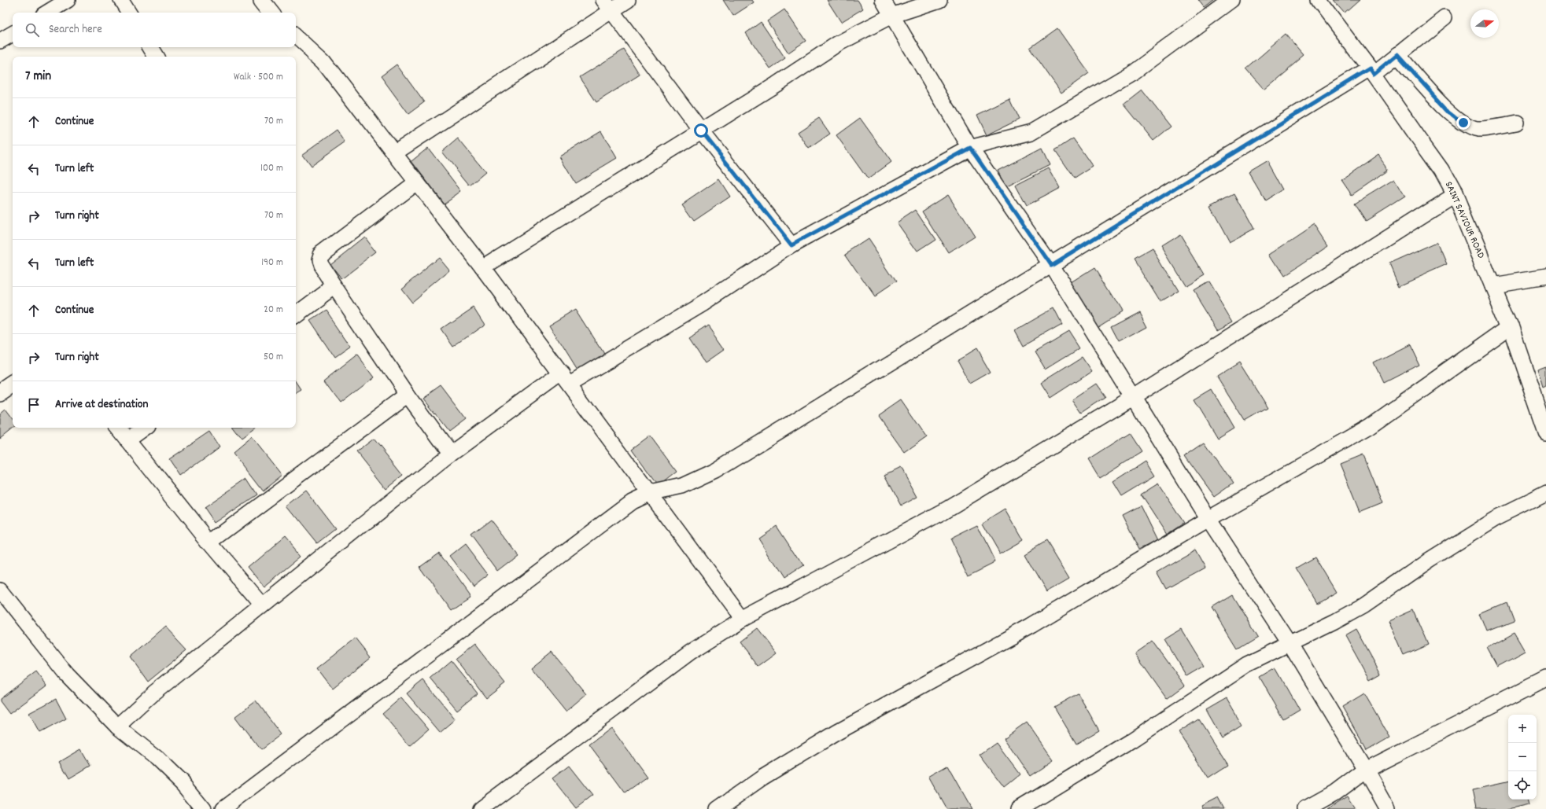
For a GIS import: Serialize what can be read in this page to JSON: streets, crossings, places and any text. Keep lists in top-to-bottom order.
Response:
{
  "streets": {
    "street": ["SAINT SAVIOUR ROAD"]
  },
  "north": "right",
  "page": {
    "search": "Search here",
    "heading": ["7 min", "Walk · 500 m"],
    "list": [
      ["Continue", "70 m"],
      ["Turn left", "100 m"],
      ["Turn right", "70 m"],
      ["Turn left", "190 m"],
      ["Continue", "20 m"],
      ["Turn right", "50 m"],
      "Arrive at destination"
    ],
    "map_buttons": ["+", "−"]
  }
}
